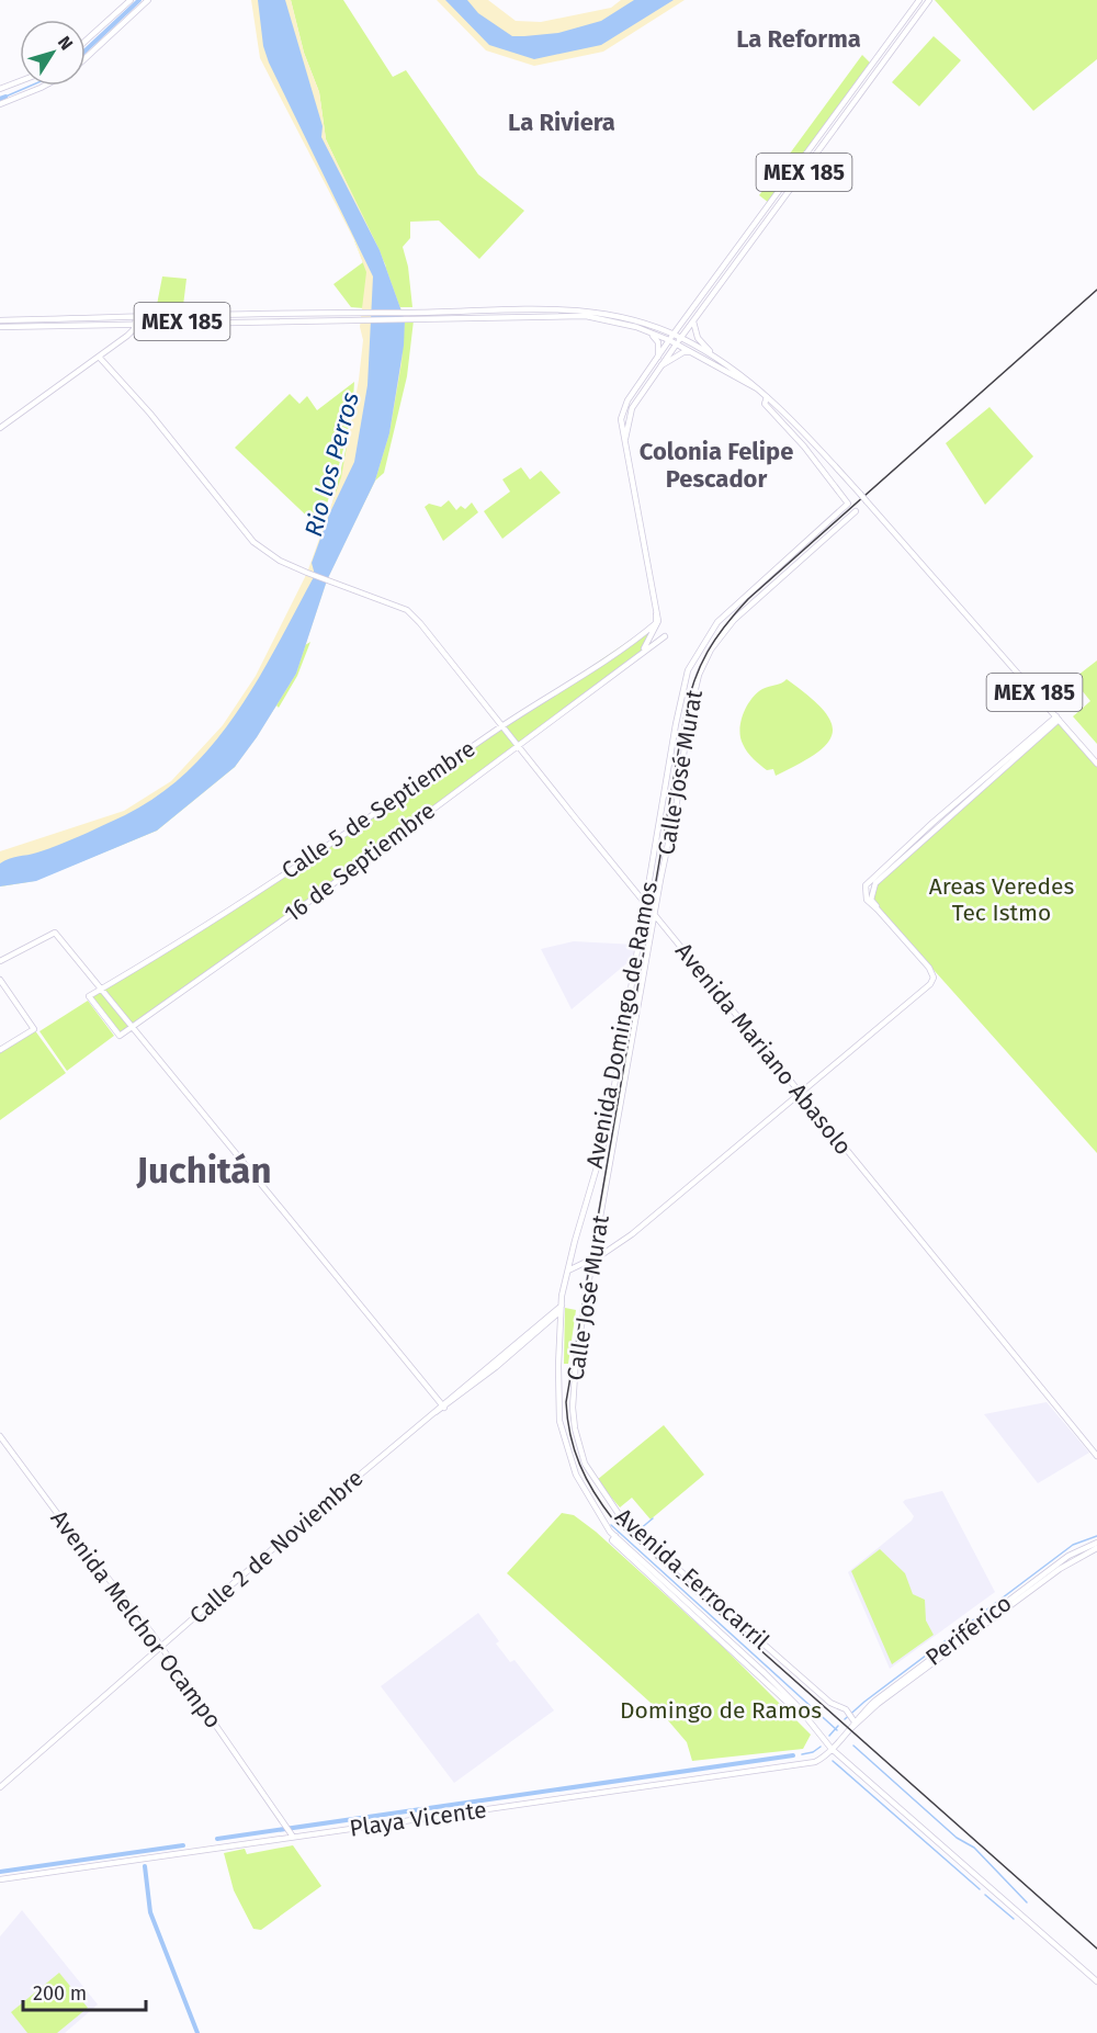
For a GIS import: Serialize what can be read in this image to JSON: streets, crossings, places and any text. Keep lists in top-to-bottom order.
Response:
{
  "streets": {
    "street": [
      "MEX 185",
      "Calle José Murat",
      "Calle 5 de Septiembre",
      "16 de Septiembre",
      "Avenida Domingo de Ramos",
      "Avenida Mariano Abasolo",
      "Calle 2 de Noviembre",
      "Avenida Ferrocarril",
      "Avenida Melchor Ocampo",
      "Periférico",
      "Playa Vicente"
    ]
  },
  "crossings": [
    ["MEX 185", "Avenida Domingo de Ramos"],
    ["Calle José Murat", "Avenida Mariano Abasolo"],
    ["Calle José Murat", "Avenida Ferrocarril"],
    ["Calle 5 de Septiembre", "16 de Septiembre"],
    ["Calle 5 de Septiembre", "Avenida Mariano Abasolo"],
    ["16 de Septiembre", "Avenida Mariano Abasolo"],
    ["Avenida Domingo de Ramos", "Avenida Mariano Abasolo"],
    ["Avenida Domingo de Ramos", "Calle 2 de Noviembre"],
    ["Avenida Domingo de Ramos", "Periférico"],
    ["Avenida Domingo de Ramos", "Playa Vicente"],
    ["Calle 2 de Noviembre", "Avenida Melchor Ocampo"],
    ["Avenida Ferrocarril", "Periférico"],
    ["Avenida Melchor Ocampo", "Playa Vicente"],
    ["Periférico", "Playa Vicente"]
  ],
  "districts": [
    "La Reforma",
    "La Riviera",
    "Colonia Felipe Pescador",
    "Juchitán"
  ],
  "water": ["Rio los Perros"],
  "parks": ["Areas Veredes Tec Istmo", "Domingo de Ramos"],
  "scale_bar": "200 m",
  "north": "top right"
}
